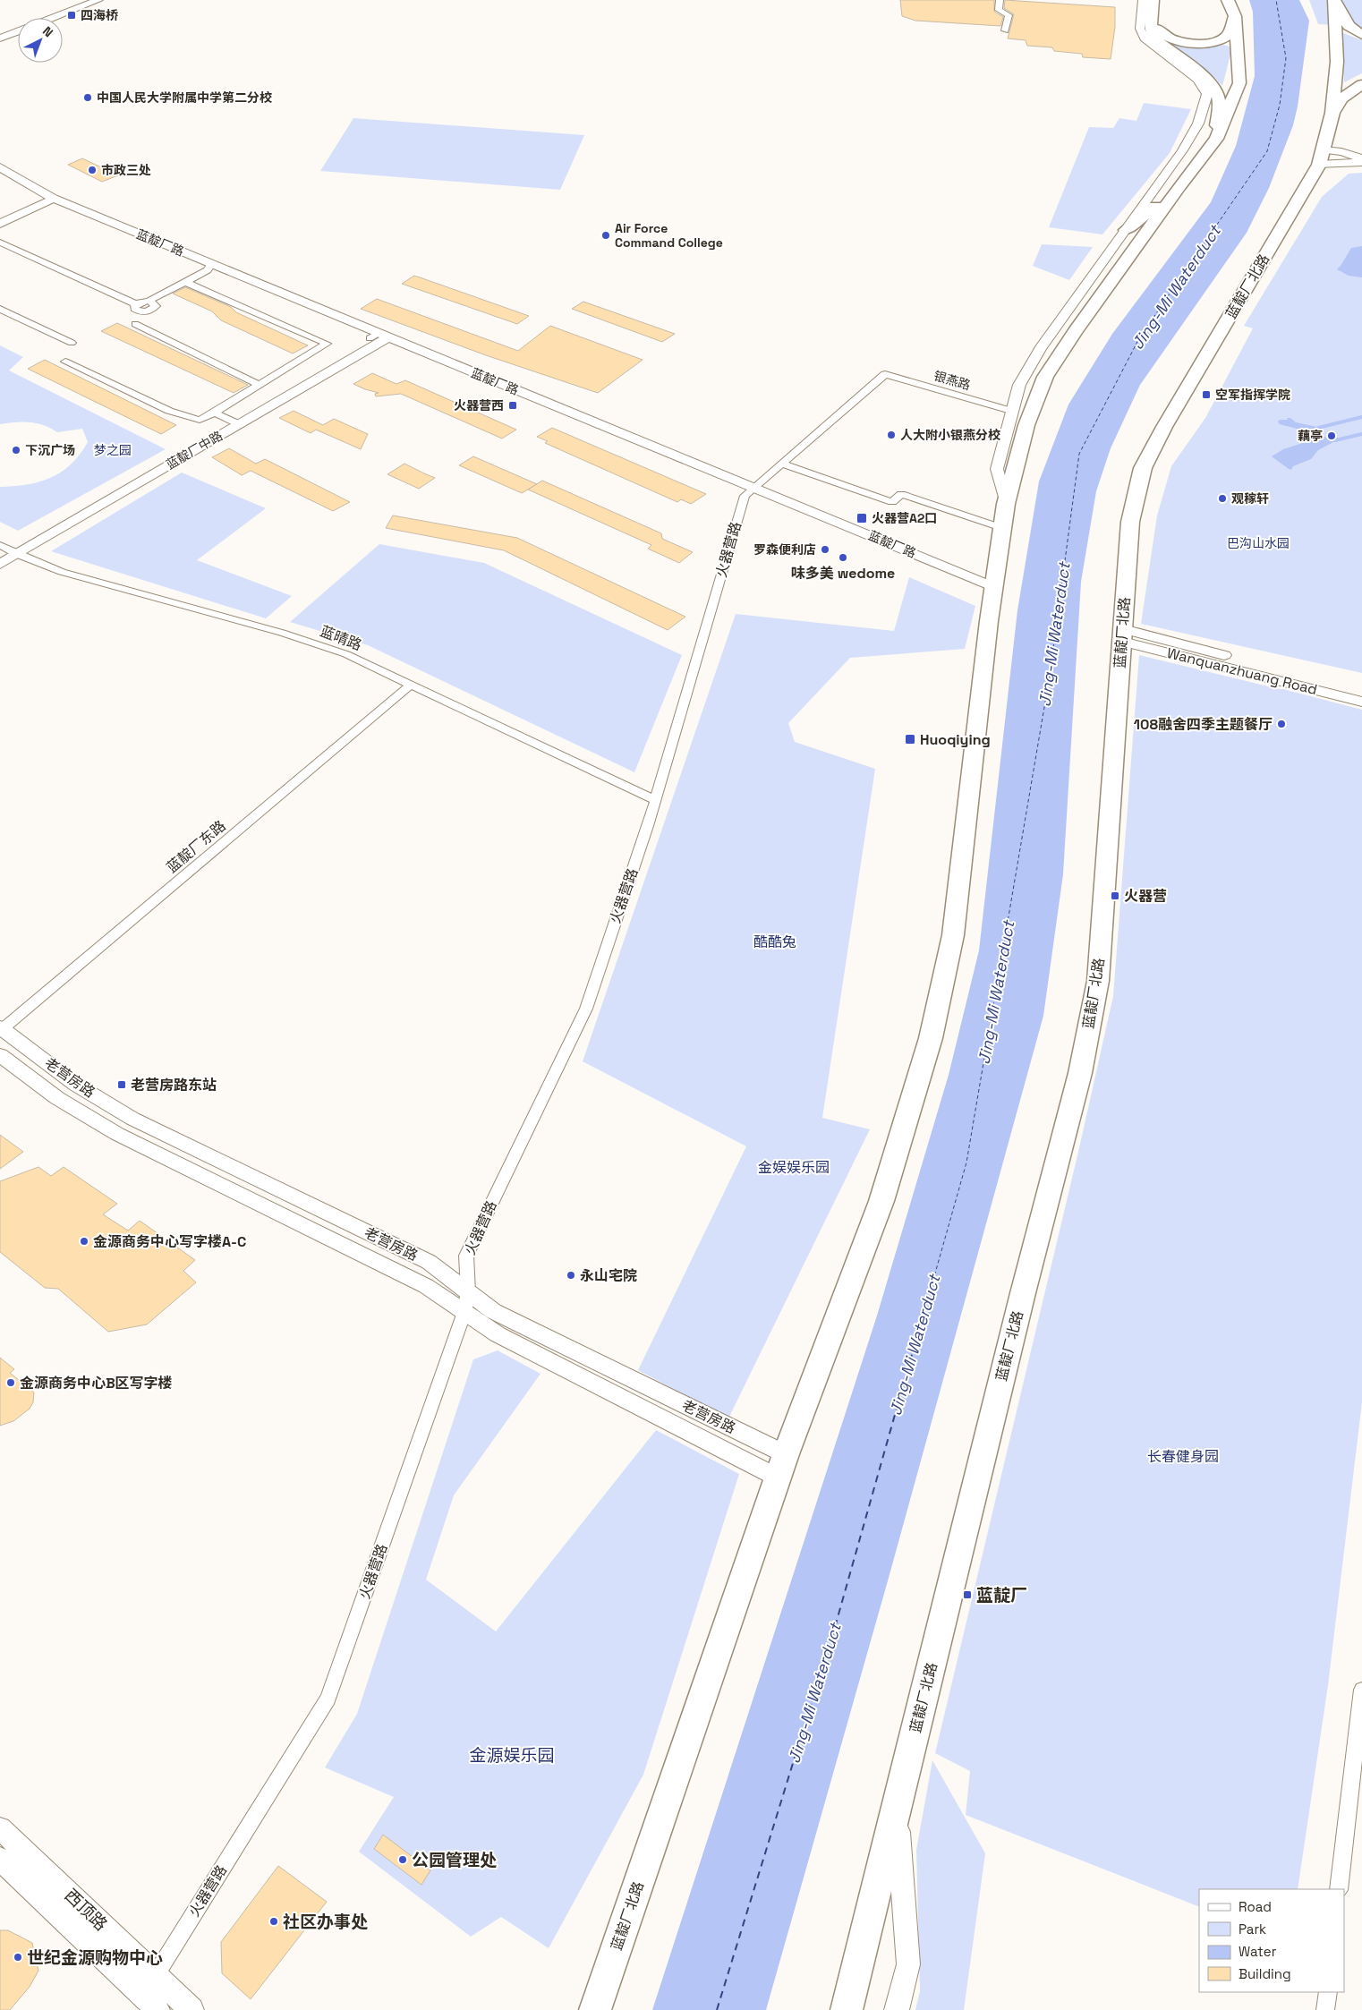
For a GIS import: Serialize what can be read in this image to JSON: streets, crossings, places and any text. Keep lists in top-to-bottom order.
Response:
{
  "streets": {
    "highway": ["蓝靛厂北路"],
    "street": [
      "蓝靛厂路",
      "银燕路",
      "蓝靛厂中路",
      "火器营路",
      "蓝晴路",
      "Wanquanzhuang Road",
      "蓝靛厂东路",
      "老营房路",
      "西顶路"
    ]
  },
  "crossings": [
    ["蓝靛厂路", "蓝靛厂北路"],
    ["蓝靛厂路", "蓝靛厂中路"],
    ["蓝靛厂路", "火器营路"],
    ["蓝靛厂北路", "银燕路"],
    ["蓝靛厂北路", "Wanquanzhuang Road"],
    ["蓝靛厂北路", "老营房路"],
    ["蓝靛厂中路", "蓝晴路"],
    ["火器营路", "蓝晴路"],
    ["火器营路", "老营房路"],
    ["火器营路", "西顶路"],
    ["蓝晴路", "蓝靛厂东路"],
    ["蓝靛厂东路", "老营房路"]
  ],
  "water": ["Jing-Mi Waterduct"],
  "parks": [
    "梦之园",
    "巴沟山水园",
    "酷酷兔",
    "金娱娱乐园",
    "长春健身园",
    "金源娱乐园"
  ],
  "places": {
    "transit": [
      "四海桥",
      "空军指挥学院",
      "火器营西",
      "火器营A2口",
      "Huoqiying",
      "火器营",
      "老营房路东站",
      "蓝靛厂"
    ],
    "other": [
      "中国人民大学附属中学第二分校",
      "市政三处",
      "Air Force Command College",
      "人大附小银燕分校",
      "藕亭",
      "下沉广场",
      "观稼轩",
      "罗森便利店",
      "味多美 wedome",
      "108融舍四季主题餐厅",
      "金源商务中心写字楼A-C",
      "永山宅院",
      "金源商务中心B区写字楼",
      "公园管理处",
      "社区办事处",
      "世纪金源购物中心"
    ]
  },
  "legend": [
    "Road",
    "Park",
    "Water",
    "Building"
  ],
  "north": "top right"
}
